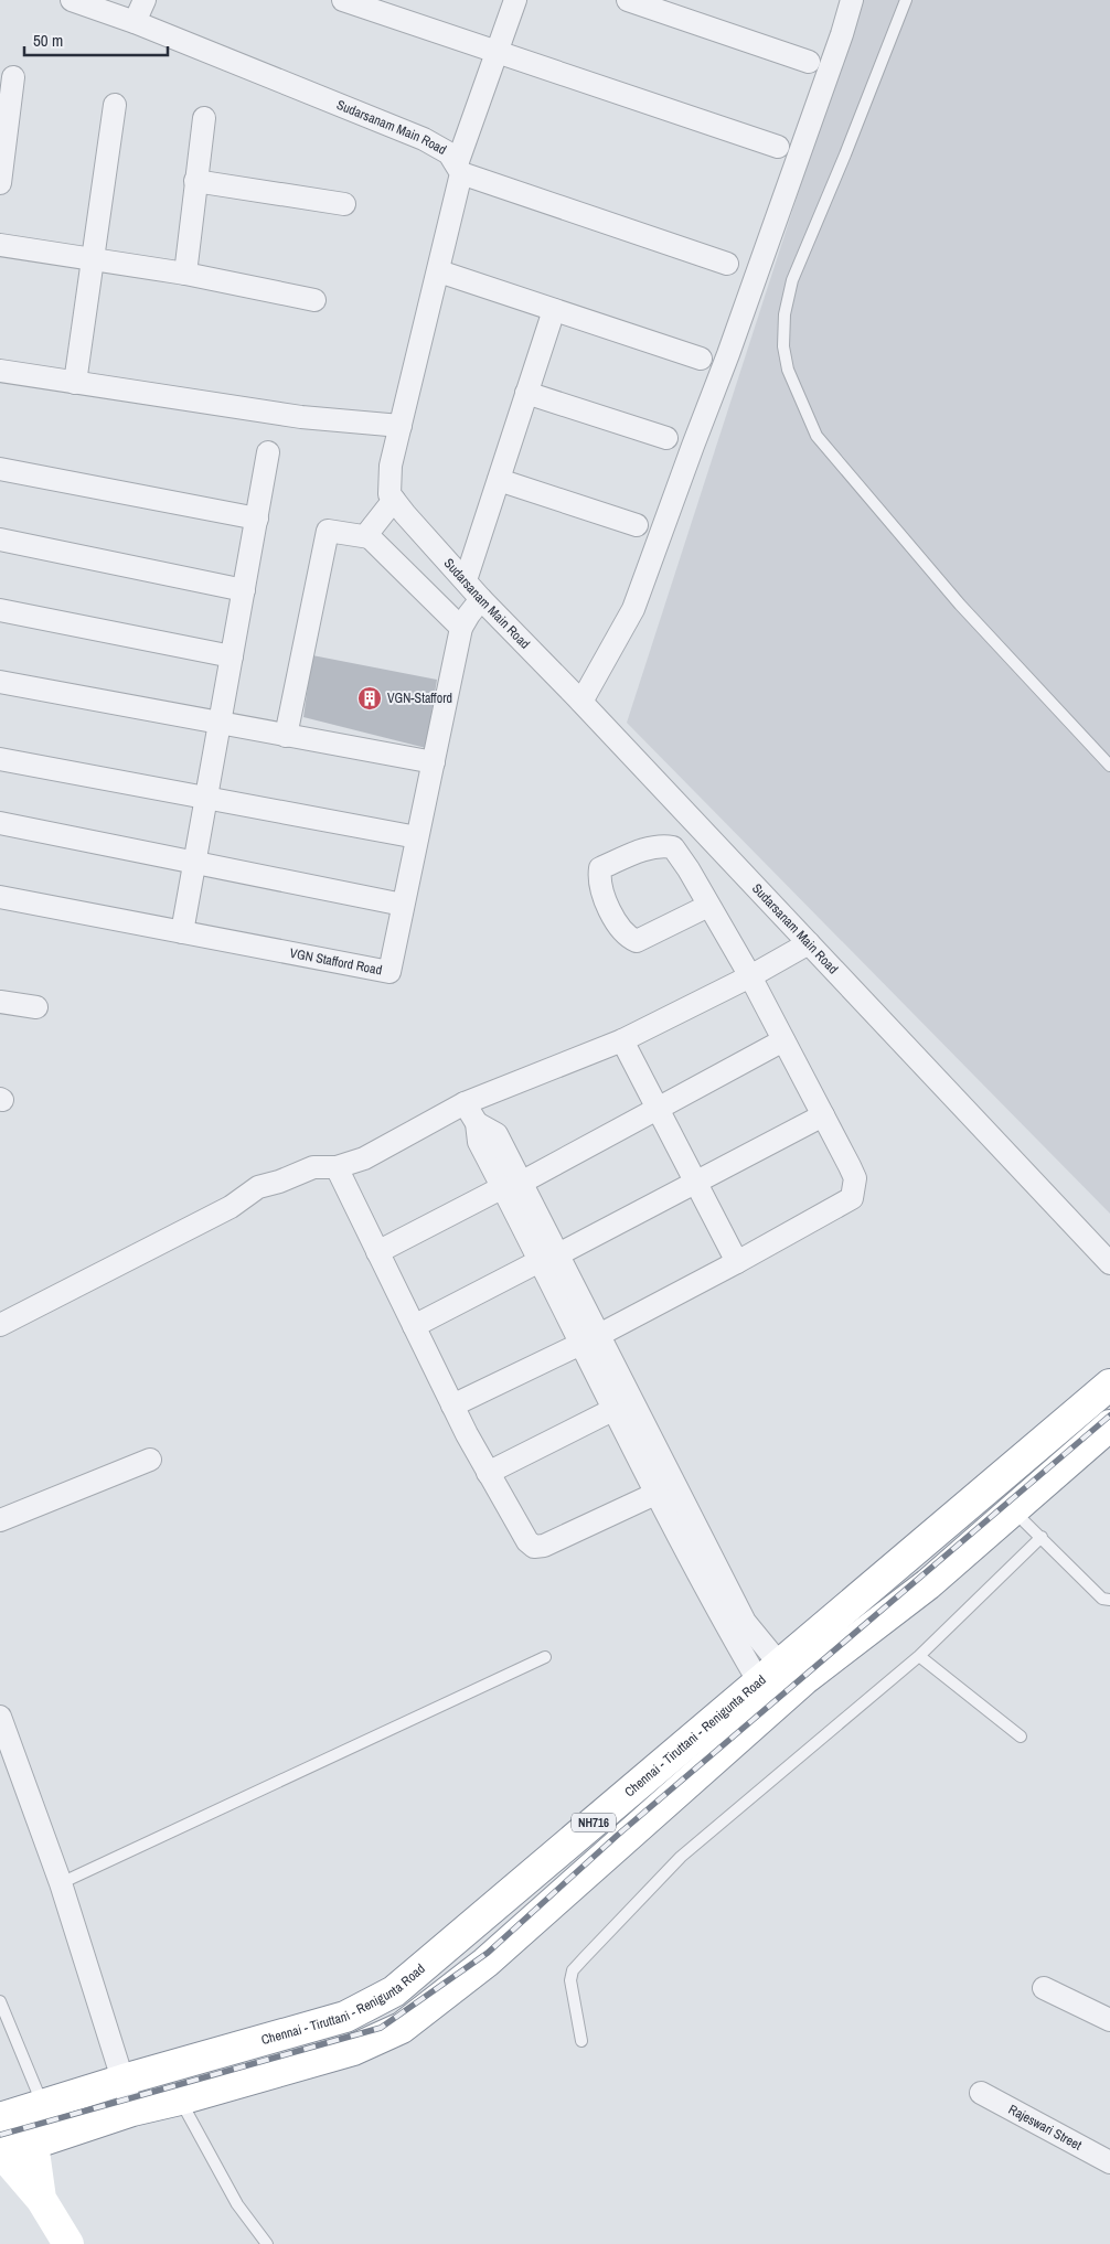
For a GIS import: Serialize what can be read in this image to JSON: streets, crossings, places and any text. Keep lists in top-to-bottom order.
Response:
{
  "streets": {
    "main road": ["Chennai - Tiruttani - Renigunta Road", "NH716"],
    "street": ["Sudarsanam Main Road", "VGN Stafford Road", "Rajeswari Street"]
  },
  "crossings": [
    ["Sudarsanam Main Road", "VGN Stafford Road"]
  ],
  "places": {
    "building": ["VGN-Stafford"]
  },
  "scale_bar": "50 m"
}
